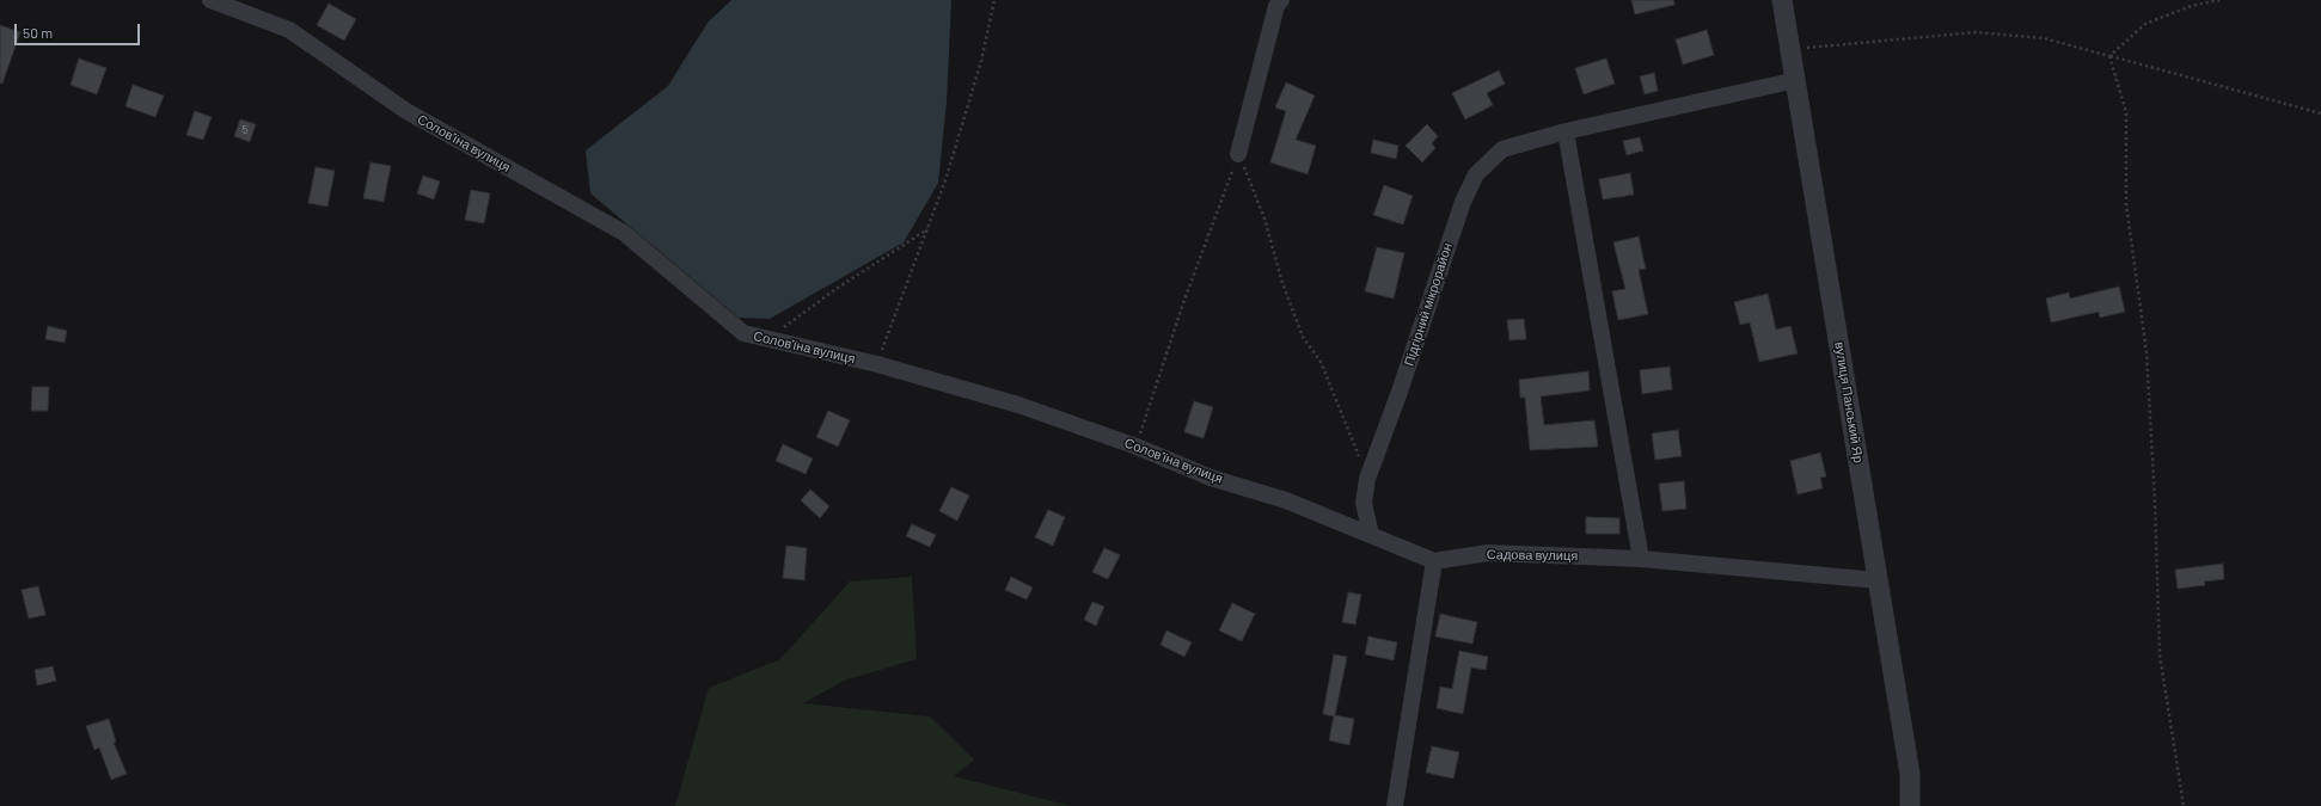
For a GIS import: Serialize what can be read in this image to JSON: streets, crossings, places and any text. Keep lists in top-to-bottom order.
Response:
{
  "streets": {
    "street": [
      "Солов'їна вулиця",
      "Підгірний мікрорайон",
      "вулиця Панський Яр",
      "Садова вулиця"
    ]
  },
  "crossings": [
    ["Солов'їна вулиця", "Підгірний мікрорайон"],
    ["Солов'їна вулиця", "Садова вулиця"],
    ["Підгірний мікрорайон", "вулиця Панський Яр"],
    ["вулиця Панський Яр", "Садова вулиця"]
  ],
  "house_numbers": ["5"],
  "scale_bar": "50 m"
}
